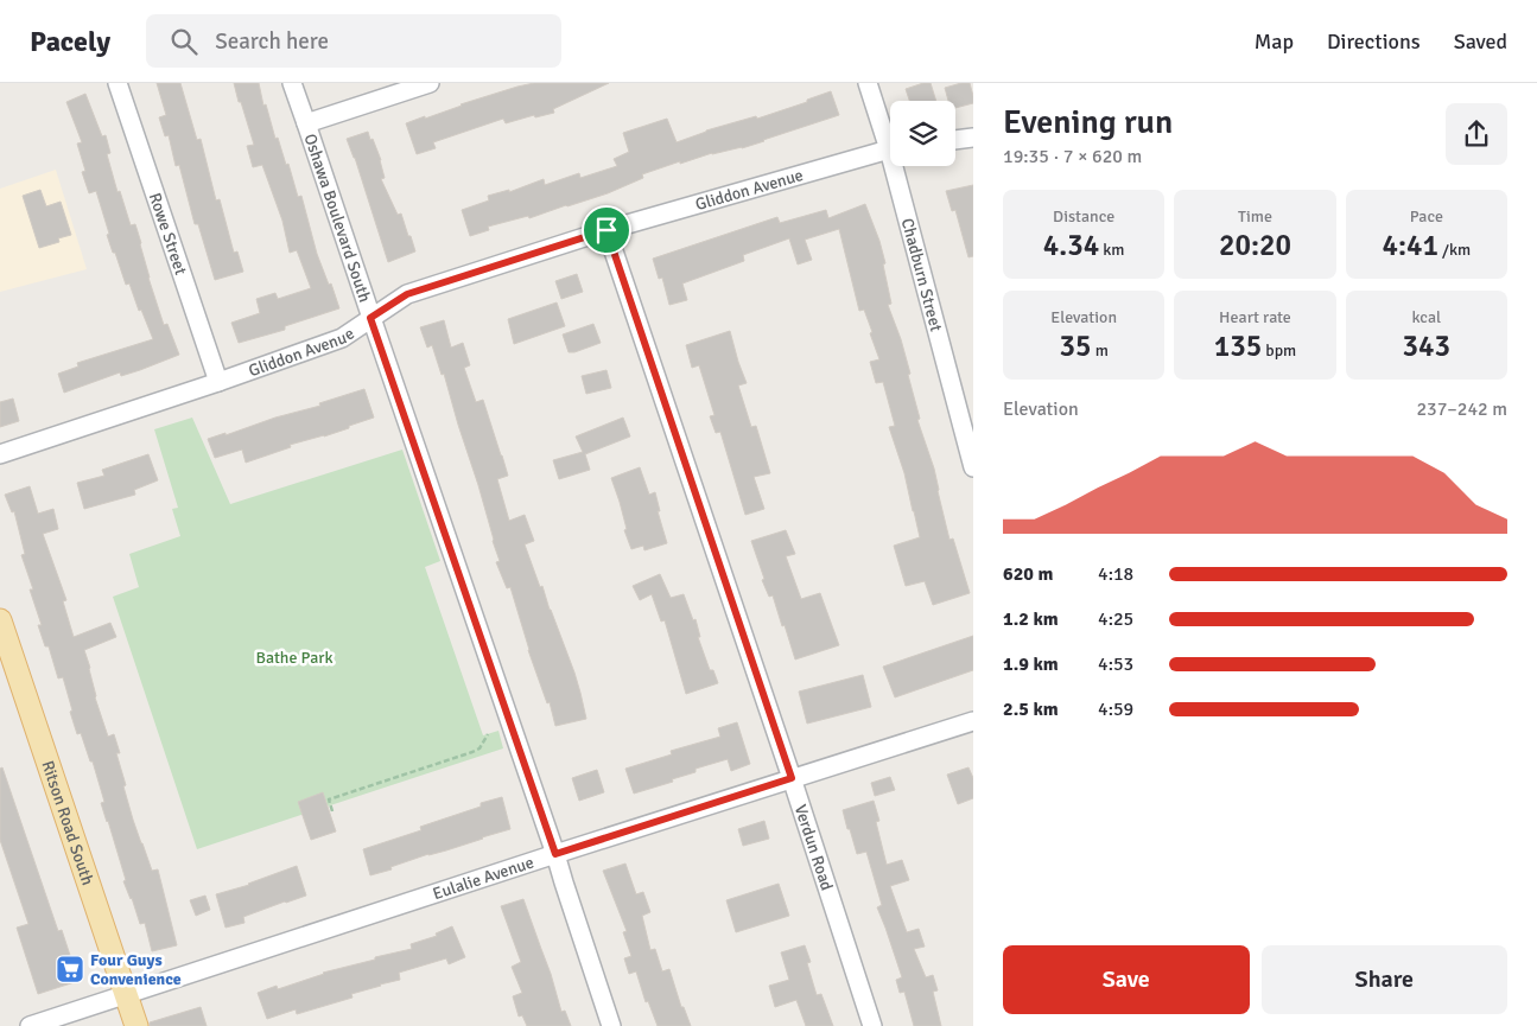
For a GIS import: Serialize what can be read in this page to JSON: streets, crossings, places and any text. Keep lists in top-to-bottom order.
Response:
{
  "streets": {
    "main road": ["Ritson Road South"],
    "street": [
      "Gliddon Avenue",
      "Oshawa Boulevard South",
      "Rowe Street",
      "Chadburn Street",
      "Verdun Road",
      "Eulalie Avenue"
    ]
  },
  "crossings": [
    ["Gliddon Avenue", "Oshawa Boulevard South"],
    ["Gliddon Avenue", "Rowe Street"],
    ["Gliddon Avenue", "Verdun Road"],
    ["Oshawa Boulevard South", "Eulalie Avenue"],
    ["Ritson Road South", "Eulalie Avenue"],
    ["Verdun Road", "Eulalie Avenue"]
  ],
  "parks": ["Bathe Park"],
  "places": {
    "supermarket": ["Four Guys Convenience"]
  },
  "page": {
    "header": "Pacely",
    "search": "Search here",
    "nav": ["Map", "Directions", "Saved"],
    "heading": ["Evening run", "19:35 · 7 × 620 m"],
    "stats": [
      ["Distance", "4.34 km"],
      ["Time", "20:20"],
      ["Pace", "4:41 /km"],
      ["Elevation", "35 m"],
      ["Heart rate", "135 bpm"],
      ["kcal", "343"]
    ],
    "chart": ["Elevation", "237–242 m"],
    "list": [
      {
        "name": "620 m",
        "note": "4:18"
      },
      {
        "name": "1.2 km",
        "note": "4:25"
      },
      {
        "name": "1.9 km",
        "note": "4:53"
      },
      {
        "name": "2.5 km",
        "note": "4:59"
      }
    ],
    "buttons": ["Save", "Share"]
  }
}
